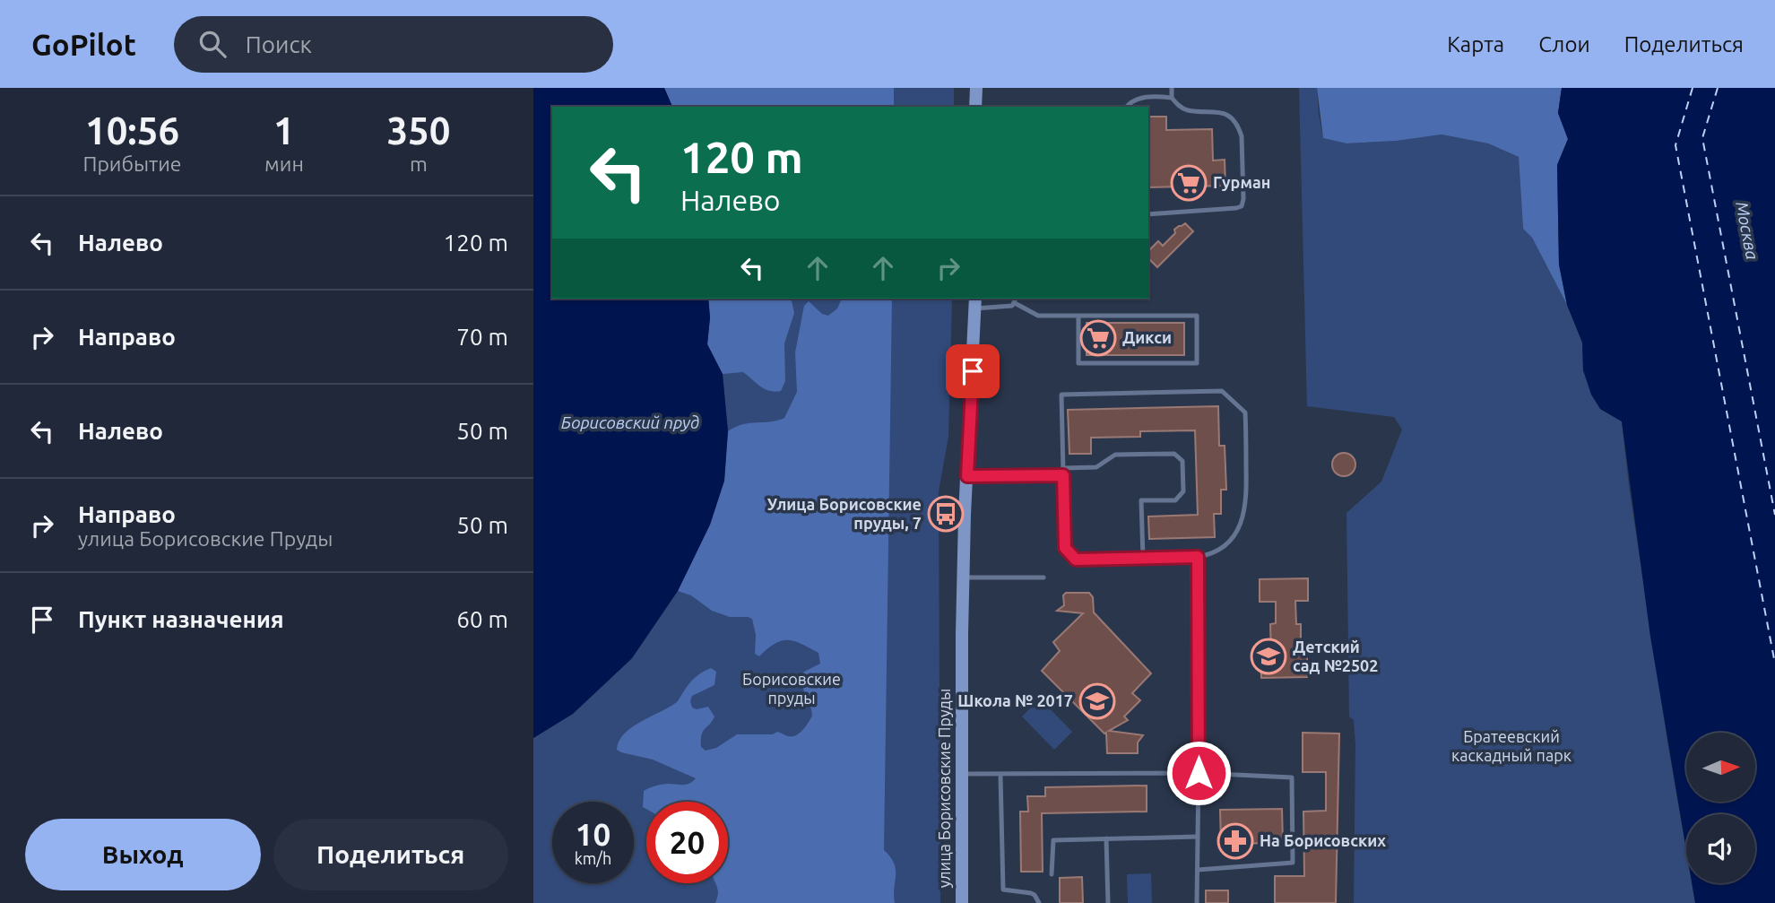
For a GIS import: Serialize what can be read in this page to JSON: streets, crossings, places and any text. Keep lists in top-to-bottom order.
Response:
{
  "streets": {
    "main road": ["улица Борисовские Пруды"]
  },
  "water": ["Москва", "Борисовский пруд"],
  "parks": ["Борисовские пруды", "Братеевский каскадный парк"],
  "places": {
    "supermarket": ["Гурман", "Дикси"],
    "bus stop": ["Улица Борисовские пруды, 7"],
    "school or university": ["Детский сад №2502", "Школа № 2017"],
    "pharmacy": ["На Борисовских"]
  },
  "north": "right",
  "page": {
    "header": "GoPilot",
    "search": "Поиск",
    "nav": ["Карта", "Слои", "Поделиться"],
    "eta": [
      "10:56",
      "Прибытие",
      "1",
      "мин",
      "350",
      "m"
    ],
    "turn": ["120 m", "Налево"],
    "list": [
      {
        "name": "Налево",
        "value": "120 m"
      },
      {
        "name": "Направо",
        "value": "70 m"
      },
      {
        "name": "Налево",
        "value": "50 m"
      },
      {
        "name": "Направо",
        "note": "улица Борисовские Пруды",
        "value": "50 m"
      },
      {
        "name": "Пункт назначения",
        "value": "60 m"
      }
    ],
    "speed": "10 km/h",
    "limit": "20",
    "buttons": ["Выход", "Поделиться"]
  }
}
